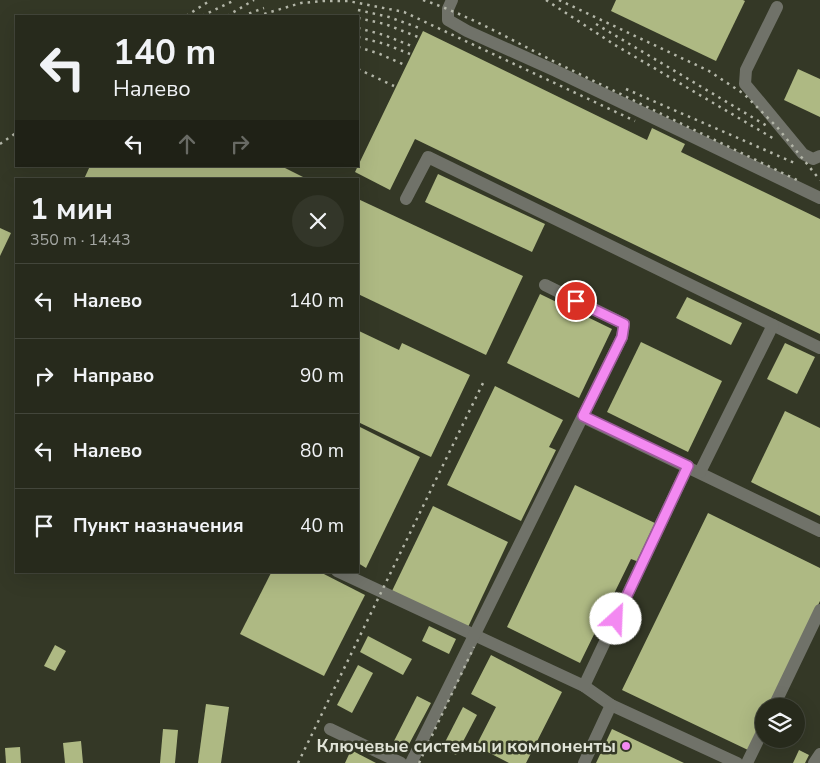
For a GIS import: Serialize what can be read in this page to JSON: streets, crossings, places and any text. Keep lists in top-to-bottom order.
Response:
{
  "places": ["Ключевые системы и компоненты"],
  "page": {
    "turn": ["140 m", "Налево"],
    "heading": ["1 мин", "350 m · 14:43"],
    "list": [
      {
        "name": "Налево",
        "value": "140 m"
      },
      {
        "name": "Направо",
        "value": "90 m"
      },
      {
        "name": "Налево",
        "value": "80 m"
      },
      {
        "name": "Пункт назначения",
        "value": "40 m"
      }
    ]
  }
}
